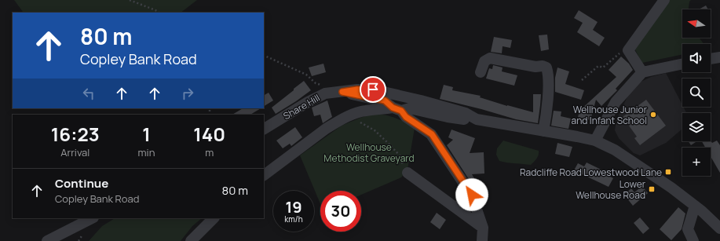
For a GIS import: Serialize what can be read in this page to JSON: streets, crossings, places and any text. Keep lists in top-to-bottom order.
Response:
{
  "streets": {
    "street": ["Share Hill"]
  },
  "parks": ["Wellhouse Methodist Graveyard"],
  "places": {
    "other": ["Wellhouse Junior and Infant School"],
    "transit": ["Radcliffe Road Lowestwood Lane", "Lower Wellhouse Road"]
  },
  "north": "left",
  "page": {
    "map_buttons": "+",
    "turn": ["80 m", "Copley Bank Road"],
    "eta": [
      "16:23",
      "Arrival",
      "1",
      "min",
      "140",
      "m"
    ],
    "list": [
      {
        "name": "Continue",
        "note": "Copley Bank Road",
        "value": "80 m"
      }
    ],
    "speed": "19 km/h",
    "limit": "30"
  }
}
